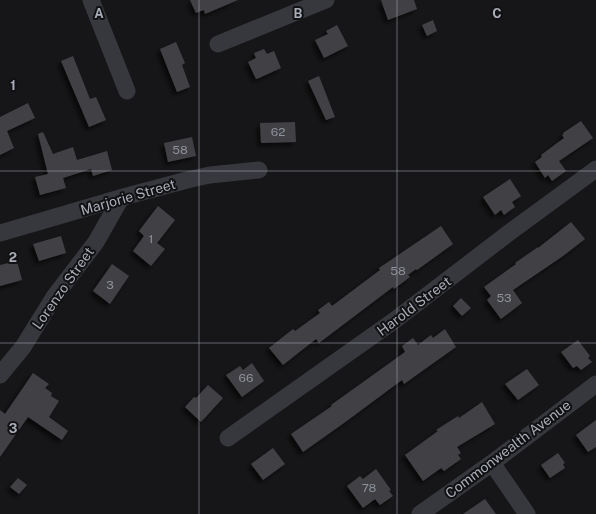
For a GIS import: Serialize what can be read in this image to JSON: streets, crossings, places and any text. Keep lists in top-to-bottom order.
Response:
{
  "streets": {
    "street": [
      "Marjorie Street",
      "Lorenzo Street",
      "Harold Street",
      "Commonwealth Avenue"
    ]
  },
  "crossings": [
    ["Marjorie Street", "Lorenzo Street"]
  ],
  "house_numbers": [
    "62",
    "58",
    "1",
    "58",
    "3",
    "53",
    "66",
    "78"
  ],
  "grid": {
    "columns": ["A", "B", "C"],
    "rows": ["1", "2", "3"]
  }
}
